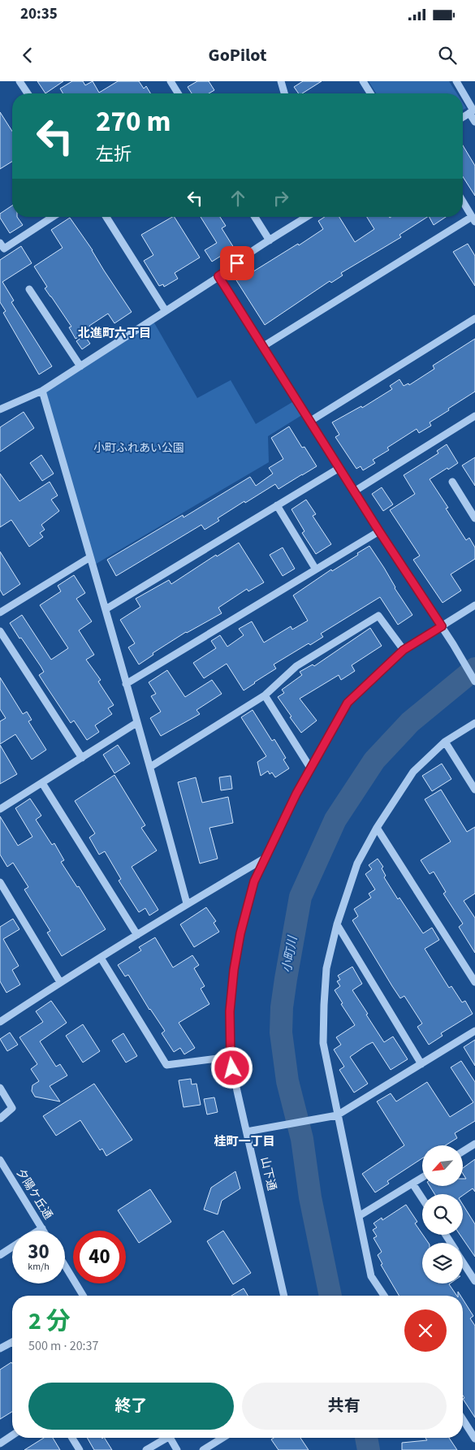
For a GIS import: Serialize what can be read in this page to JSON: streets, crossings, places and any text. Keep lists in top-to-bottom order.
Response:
{
  "streets": {
    "street": ["山下通", "夕陽ケ丘通"]
  },
  "districts": ["北進町六丁目", "桂町一丁目"],
  "water": ["小町川"],
  "parks": ["小町ふれあい公園"],
  "north": "bottom left",
  "page": {
    "status": "20:35",
    "header": "GoPilot",
    "turn": ["270 m", "左折"],
    "speed": "30 km/h",
    "limit": "40",
    "heading": ["2 分", "500 m · 20:37"],
    "buttons": ["終了", "共有"]
  }
}
